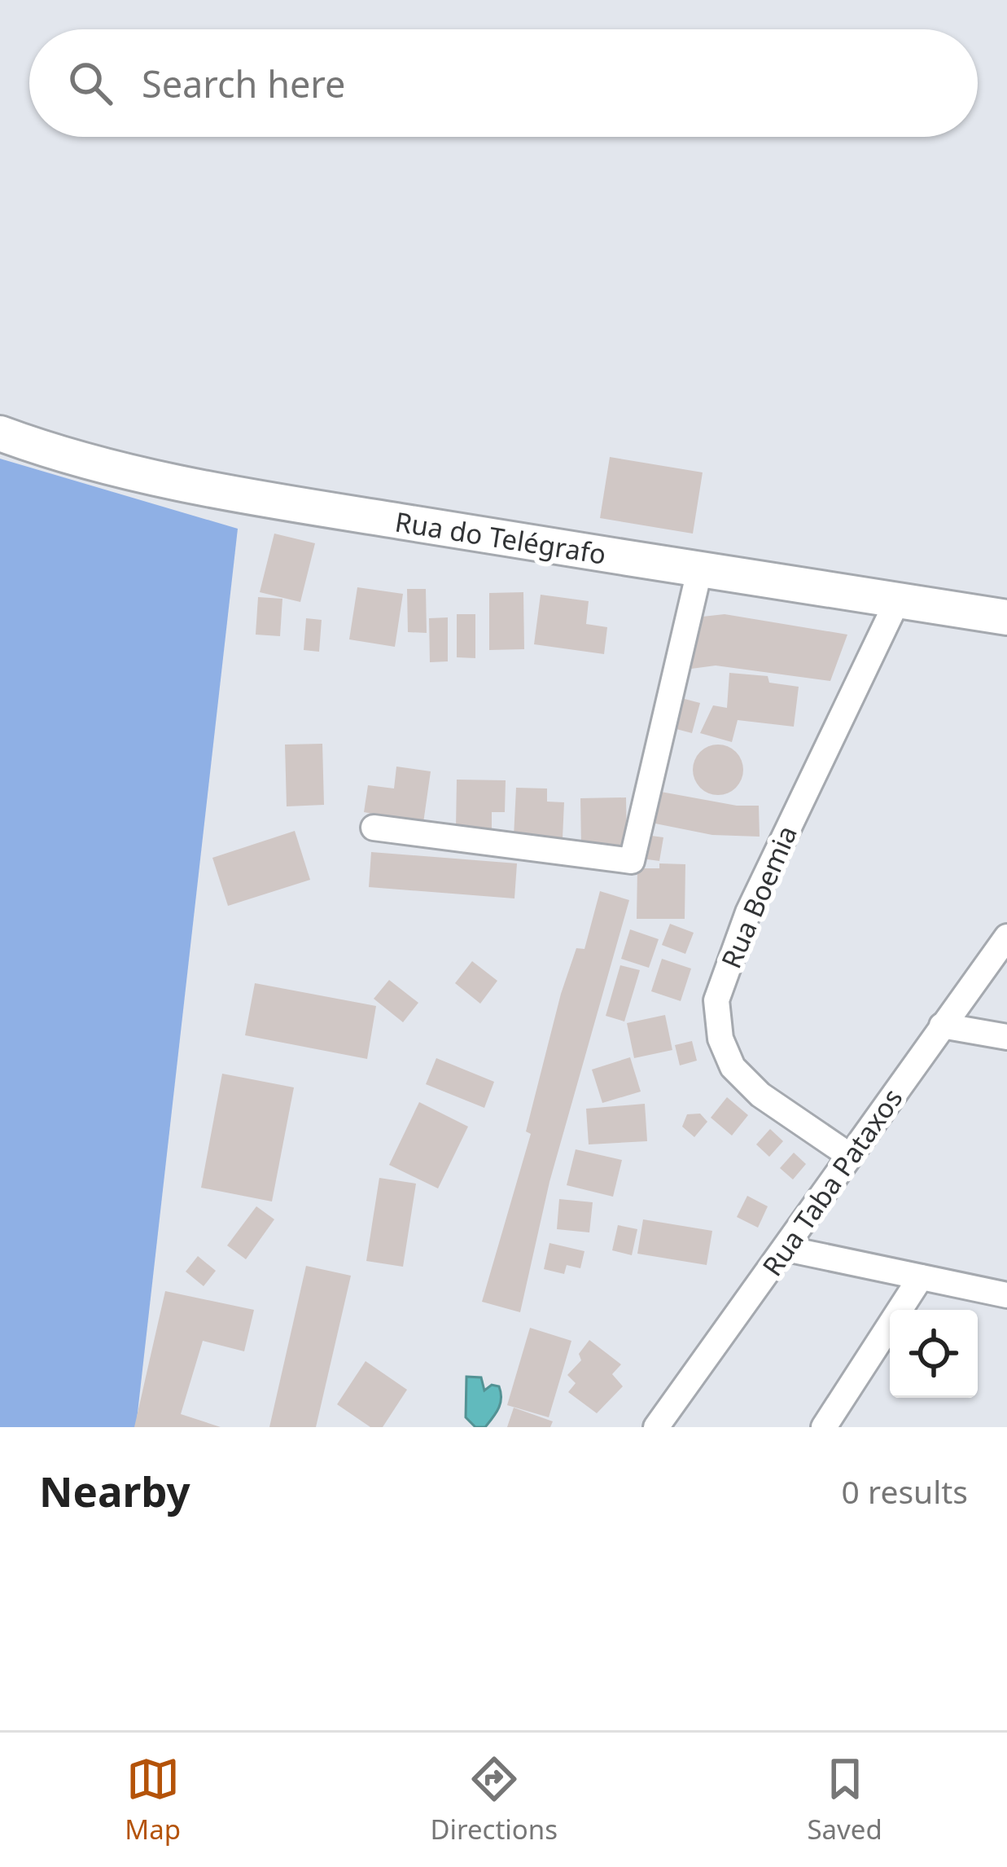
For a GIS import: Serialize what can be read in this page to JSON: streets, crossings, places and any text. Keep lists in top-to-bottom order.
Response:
{
  "streets": {
    "street": ["Rua do Telégrafo", "Rua Boemia", "Rua Taba Pataxos"]
  },
  "crossings": [
    ["Rua do Telégrafo", "Rua Boemia"],
    ["Rua Boemia", "Rua Taba Pataxos"]
  ],
  "page": {
    "search": "Search here",
    "heading": ["Nearby", "0 results"],
    "nav": ["Map", "Directions", "Saved"]
  }
}
